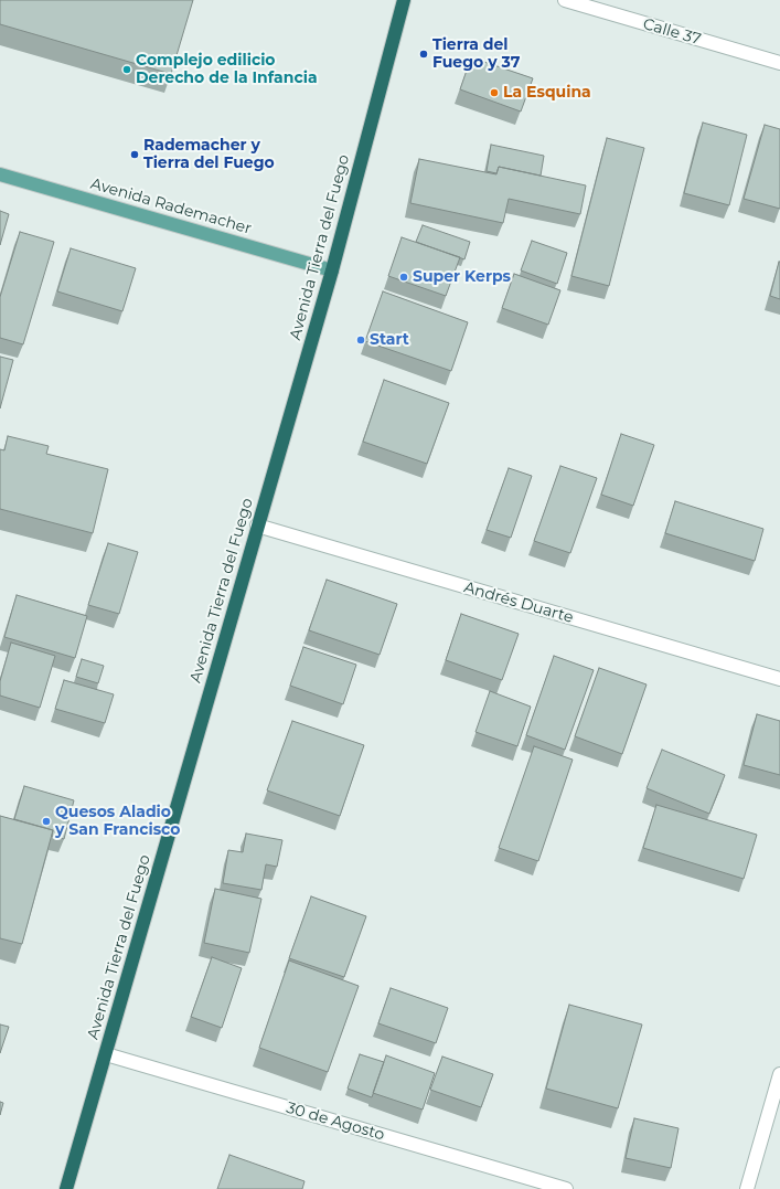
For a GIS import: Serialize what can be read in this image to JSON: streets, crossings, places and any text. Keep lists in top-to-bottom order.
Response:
{
  "streets": {
    "highway": ["Avenida Tierra del Fuego"],
    "main road": ["Avenida Rademacher"],
    "street": ["Calle 37", "Andrés Duarte", "30 de Agosto"]
  },
  "crossings": [
    ["Avenida Rademacher", "Avenida Tierra del Fuego"],
    ["Avenida Tierra del Fuego", "Andrés Duarte"],
    ["Avenida Tierra del Fuego", "30 de Agosto"]
  ],
  "places": [
    "Tierra del Fuego y 37",
    "Complejo edilicio Derecho de la Infancia",
    "La Esquina",
    "Rademacher y Tierra del Fuego",
    "Super Kerps",
    "Start",
    "Quesos Aladio y San Francisco"
  ]
}
